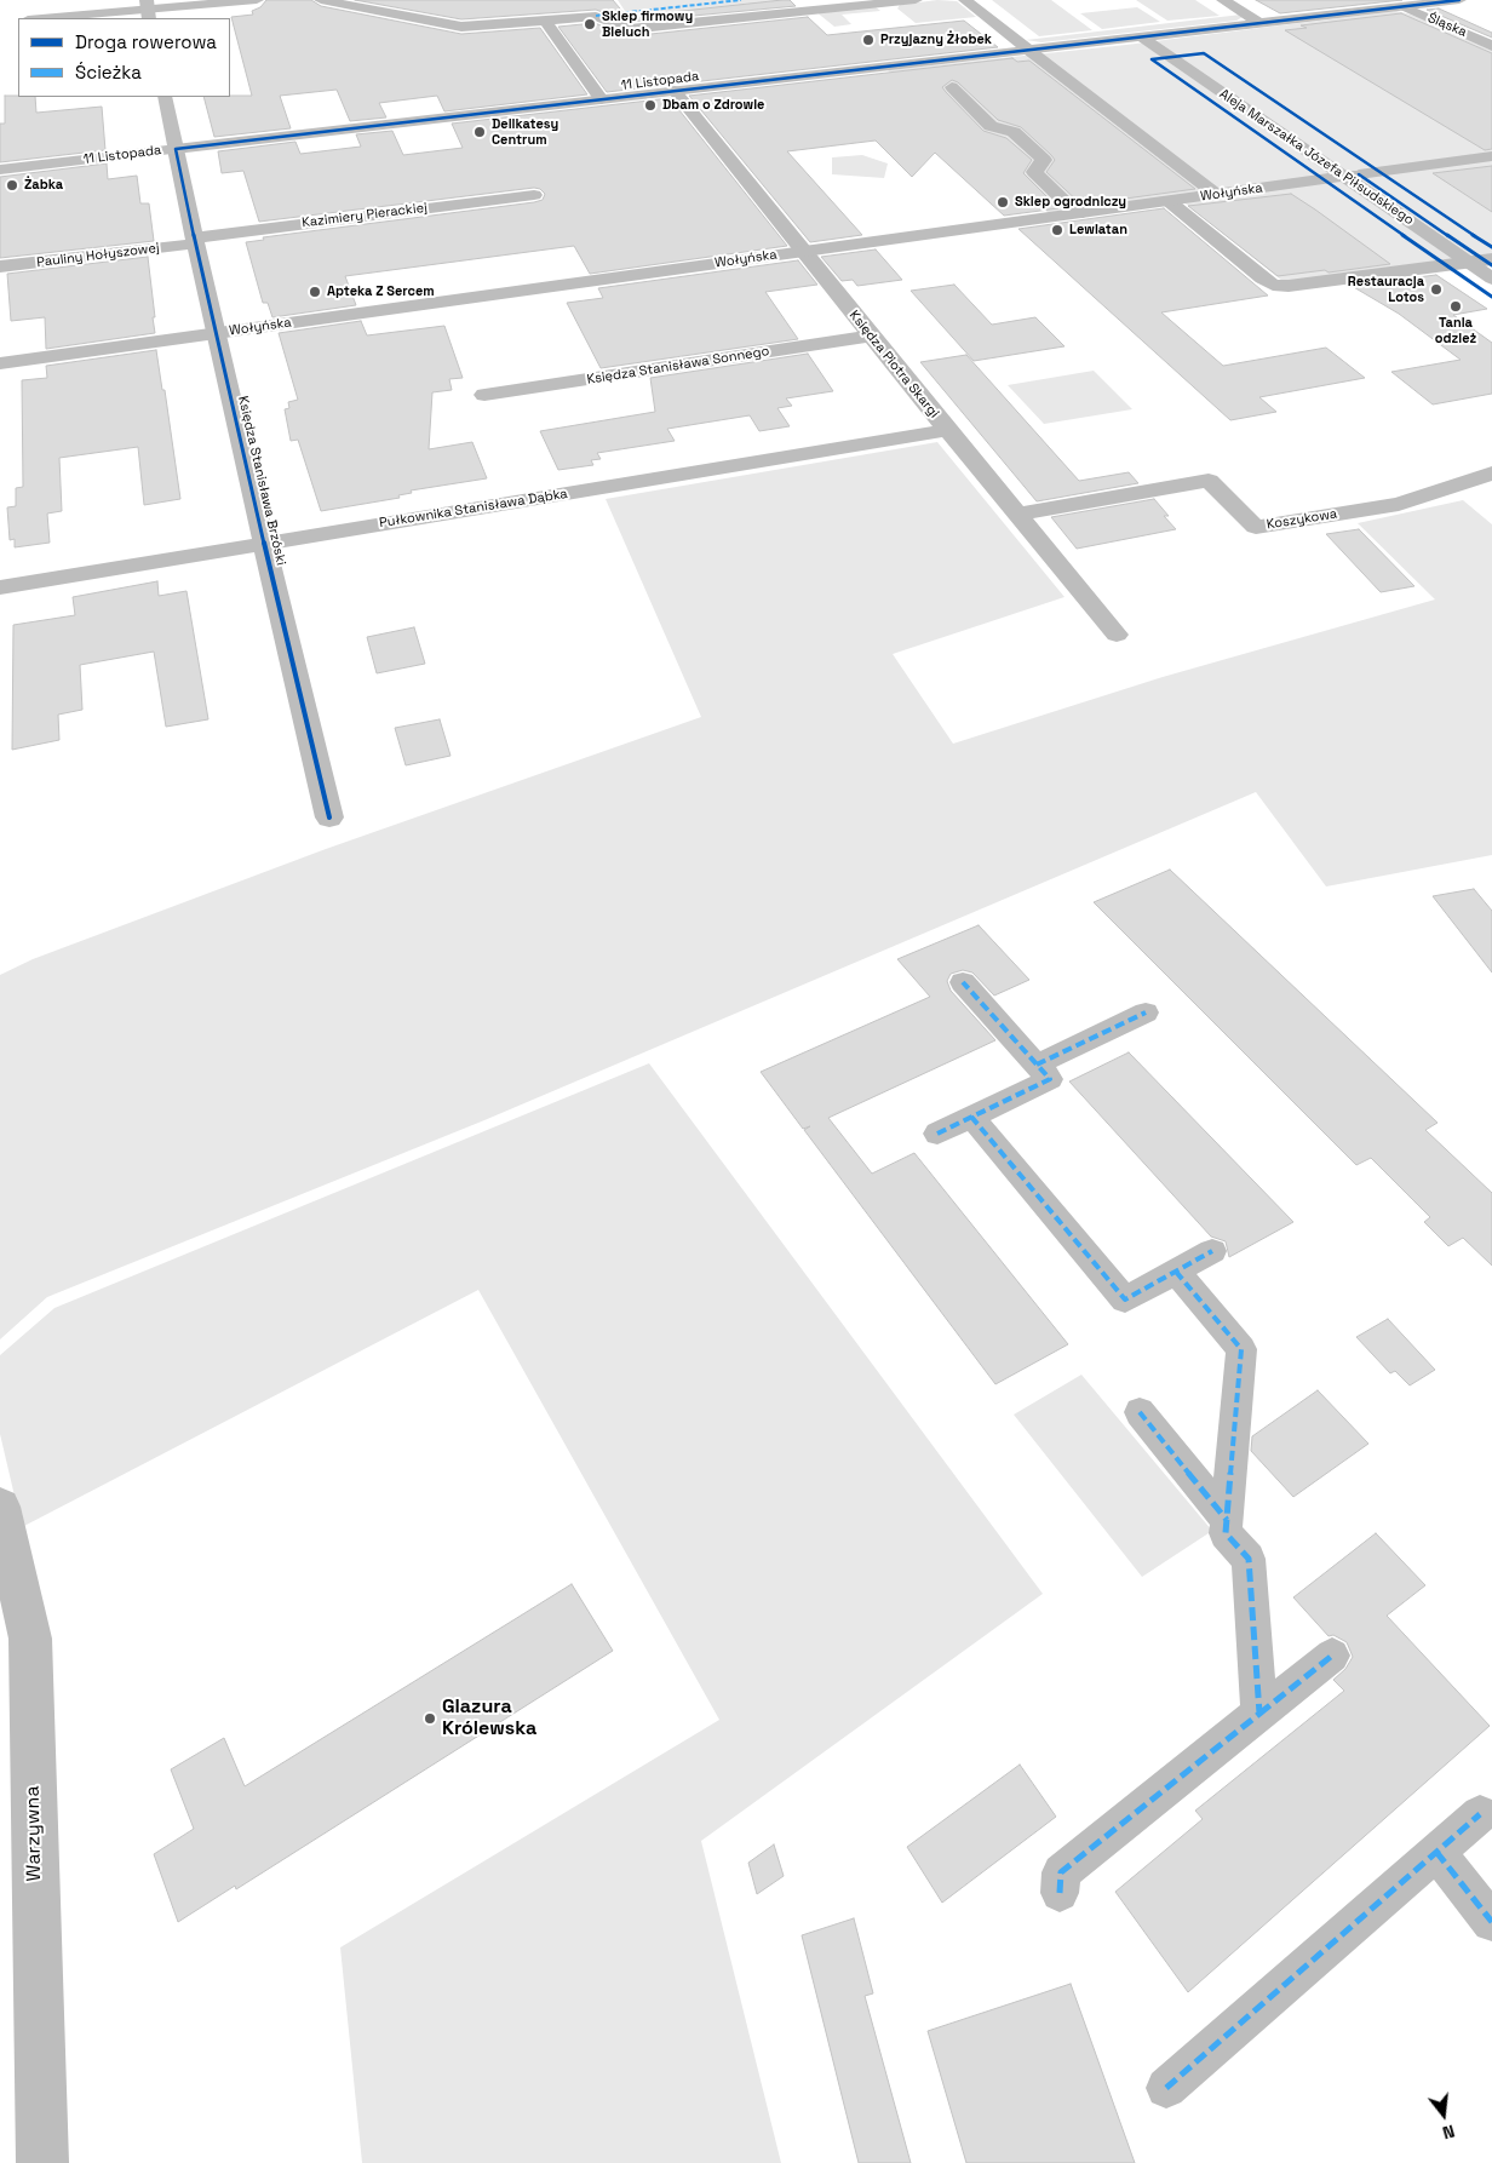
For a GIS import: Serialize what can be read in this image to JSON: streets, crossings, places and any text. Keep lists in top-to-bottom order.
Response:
{
  "streets": {
    "main road": ["11 Listopada", "Księdza Stanisława Brzóski"],
    "street": [
      "Śląska",
      "Aleja Marszałka Józefa Piłsudskiego",
      "Wołyńska",
      "Kazimiery Pierackiej",
      "Pauliny Hołyszowej",
      "Księdza Piotra Skargi",
      "Księdza Stanisława Sonnego",
      "Pułkownika Stanisława Dąbka",
      "Koszykowa",
      "Warzywna"
    ]
  },
  "crossings": [
    ["Śląska", "11 Listopada"],
    ["11 Listopada", "Aleja Marszałka Józefa Piłsudskiego"],
    ["11 Listopada", "Księdza Piotra Skargi"],
    ["11 Listopada", "Księdza Stanisława Brzóski"],
    ["Aleja Marszałka Józefa Piłsudskiego", "Wołyńska"],
    ["Wołyńska", "Księdza Piotra Skargi"],
    ["Wołyńska", "Księdza Stanisława Brzóski"],
    ["Kazimiery Pierackiej", "Pauliny Hołyszowej"],
    ["Kazimiery Pierackiej", "Księdza Stanisława Brzóski"],
    ["Pauliny Hołyszowej", "Księdza Stanisława Brzóski"],
    ["Księdza Piotra Skargi", "Księdza Stanisława Sonnego"],
    ["Księdza Piotra Skargi", "Pułkownika Stanisława Dąbka"],
    ["Księdza Piotra Skargi", "Koszykowa"],
    ["Księdza Stanisława Brzóski", "Pułkownika Stanisława Dąbka"]
  ],
  "places": [
    "Sklep firmowy Bieluch",
    "Przyjazny Żłobek",
    "Dbam o Zdrowie",
    "Delikatesy Centrum",
    "Żabka",
    "Sklep ogrodniczy",
    "Lewiatan",
    "Restauracja Lotos",
    "Apteka Z Sercem",
    "Tania odzież",
    "Glazura Królewska"
  ],
  "legend": ["Droga rowerowa", "Ścieżka"],
  "north": "bottom"
}
